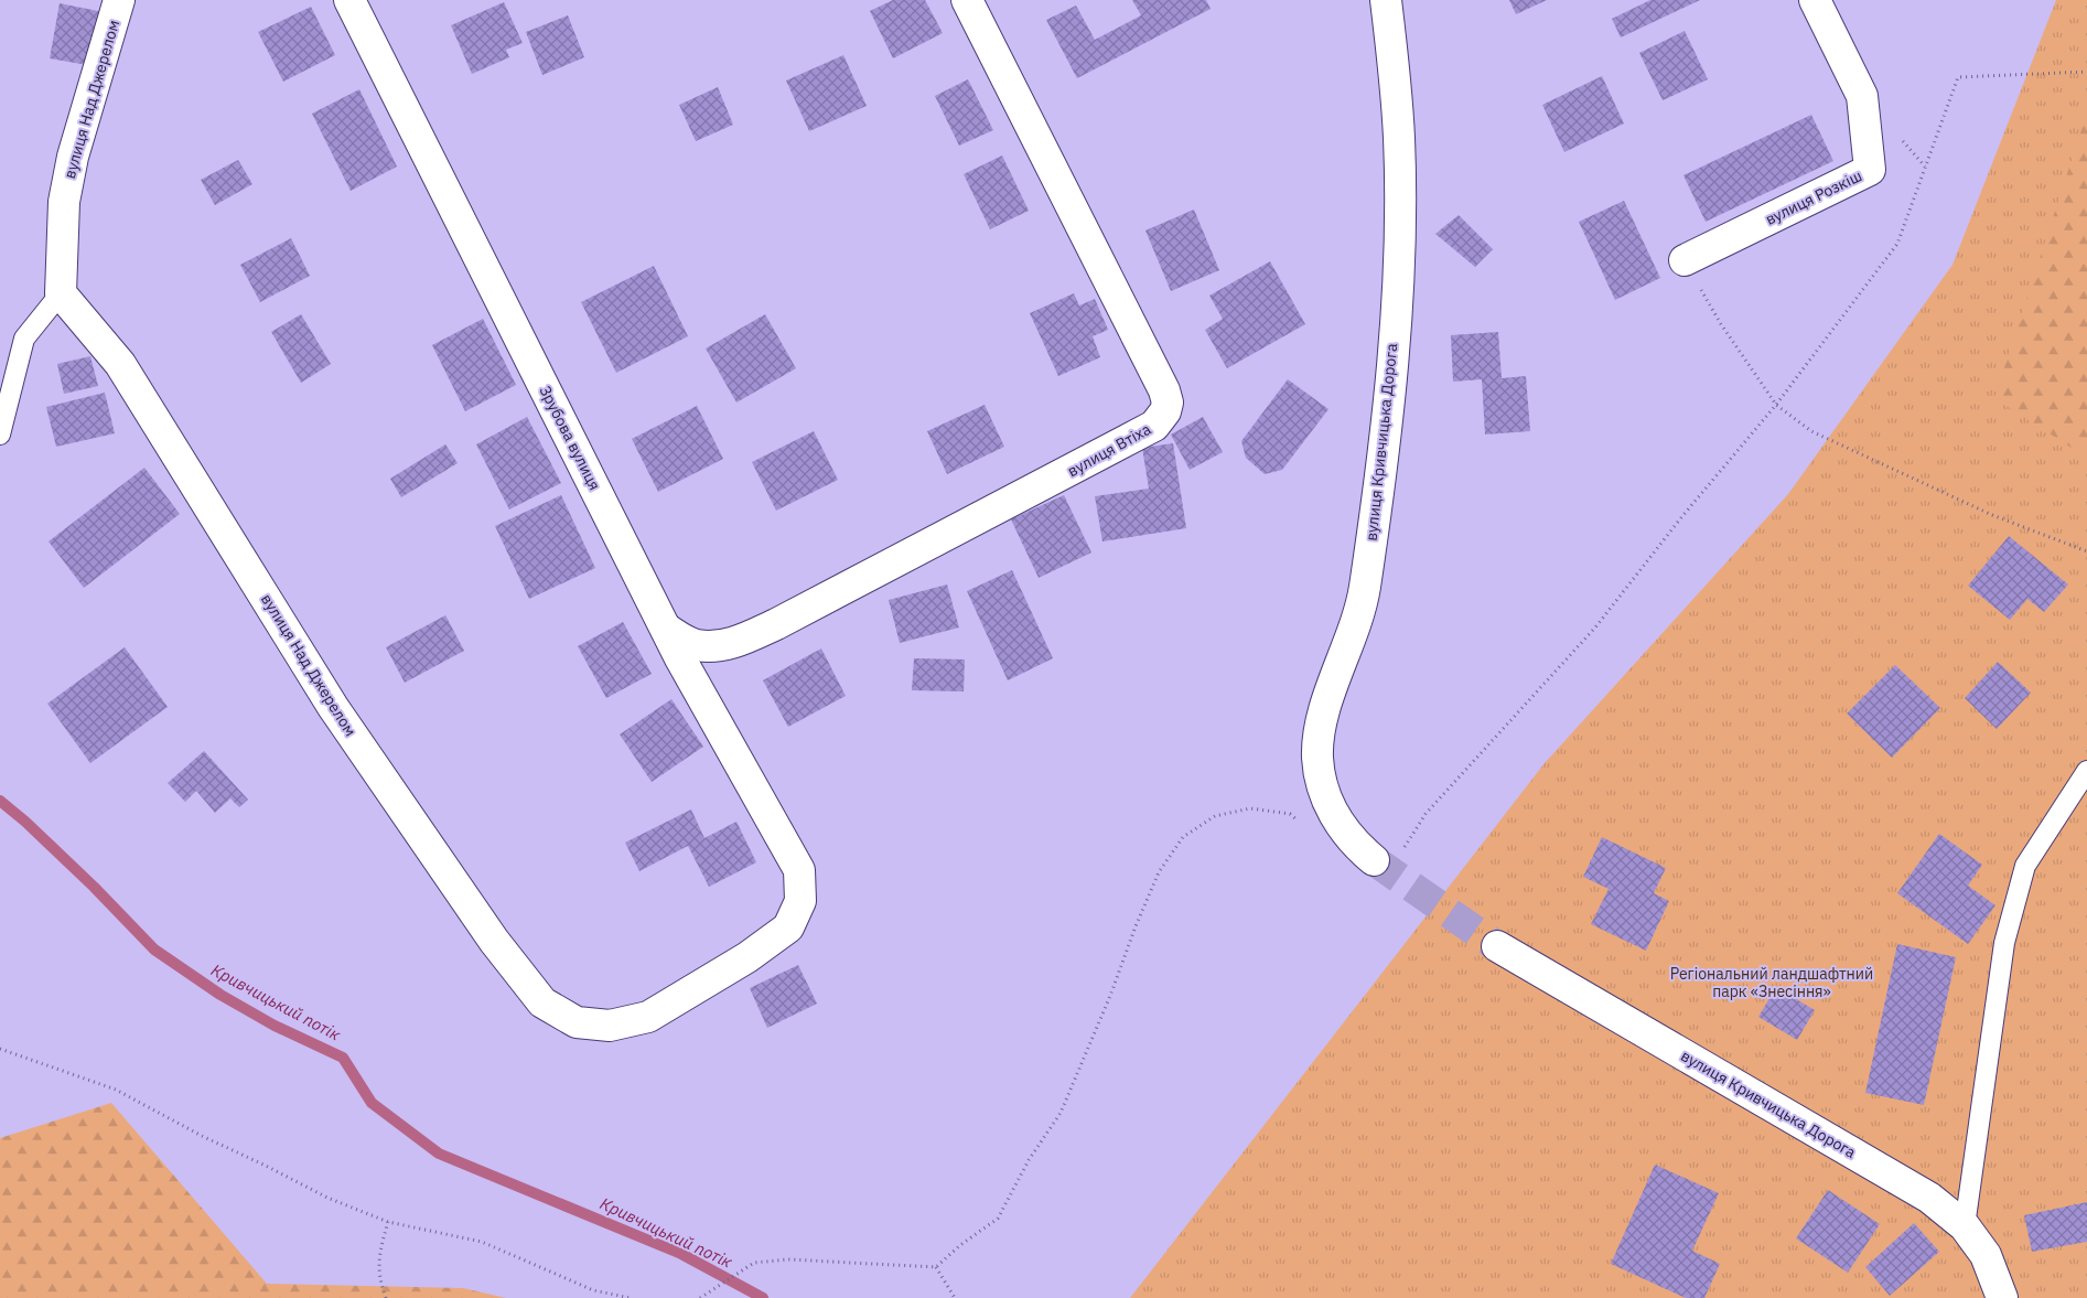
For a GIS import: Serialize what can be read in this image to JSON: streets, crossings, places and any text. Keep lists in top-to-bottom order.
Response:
{
  "streets": {
    "street": [
      "вулиця Над Джерелом",
      "вулиця Розкіш",
      "Зрубова вулиця",
      "вулиця Кривчицька Дорога",
      "вулиця Втіха"
    ]
  },
  "crossings": [
    ["вулиця Над Джерелом", "Зрубова вулиця"],
    ["Зрубова вулиця", "вулиця Втіха"]
  ],
  "water": ["Кривчицький потік"],
  "parks": ["Регіональний ландшафтний парк «Знесіння»"]
}
